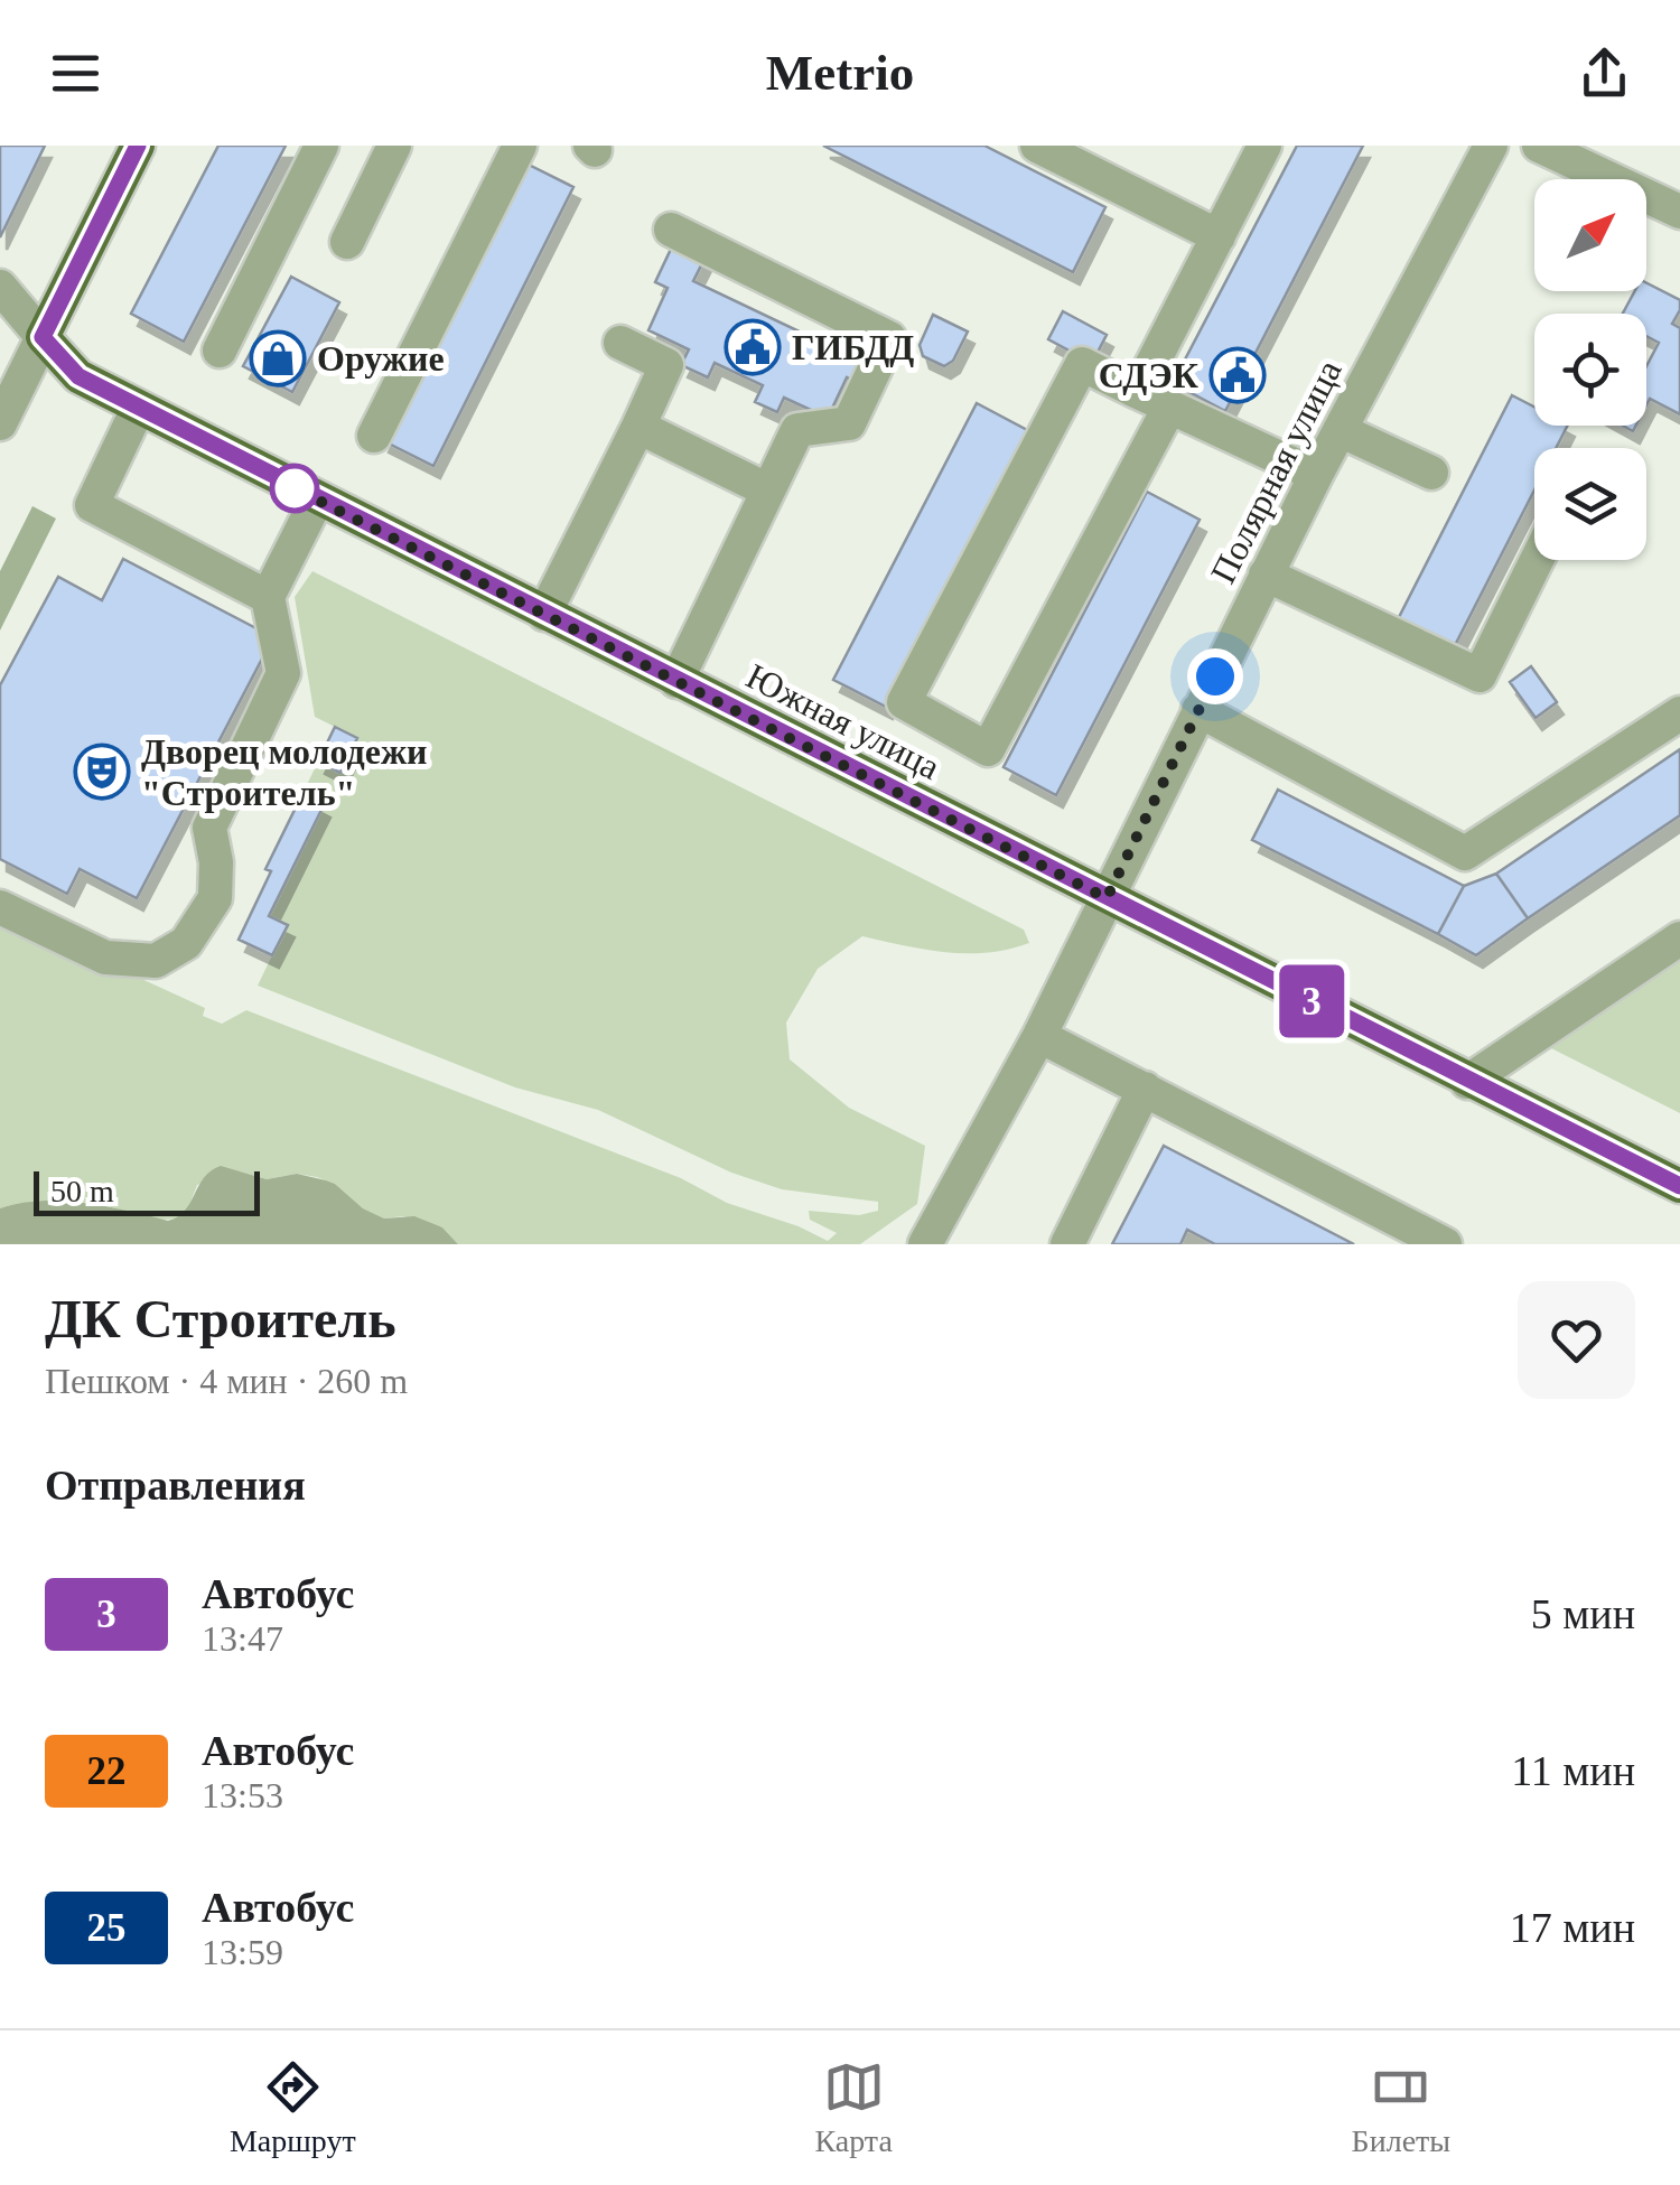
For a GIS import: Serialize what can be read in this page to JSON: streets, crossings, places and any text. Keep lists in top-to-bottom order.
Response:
{
  "streets": {
    "main road": ["Южная улица"],
    "street": ["Полярная улица"]
  },
  "crossings": [
    ["Полярная улица", "Южная улица"]
  ],
  "places": {
    "public building": ["ГИБДД", "СДЭК"],
    "shop": ["Оружие"],
    "theatre": ["Дворец молодежи \"Строитель\""]
  },
  "lines": ["bus line 3"],
  "scale_bar": "50 m",
  "north": "top right",
  "page": {
    "header": "Metrio",
    "on_map": "3",
    "scale": "50 m",
    "heading": [
      ["ДК Строитель", "Пешком · 4 мин · 260 m"],
      "Отправления"
    ],
    "list": [
      {
        "mark": "3",
        "name": "Автобус",
        "note": "13:47",
        "value": "5 мин"
      },
      {
        "mark": "22",
        "name": "Автобус",
        "note": "13:53",
        "value": "11 мин"
      },
      {
        "mark": "25",
        "name": "Автобус",
        "note": "13:59",
        "value": "17 мин"
      }
    ],
    "tabs": ["Маршрут", "Карта", "Билеты"]
  }
}
